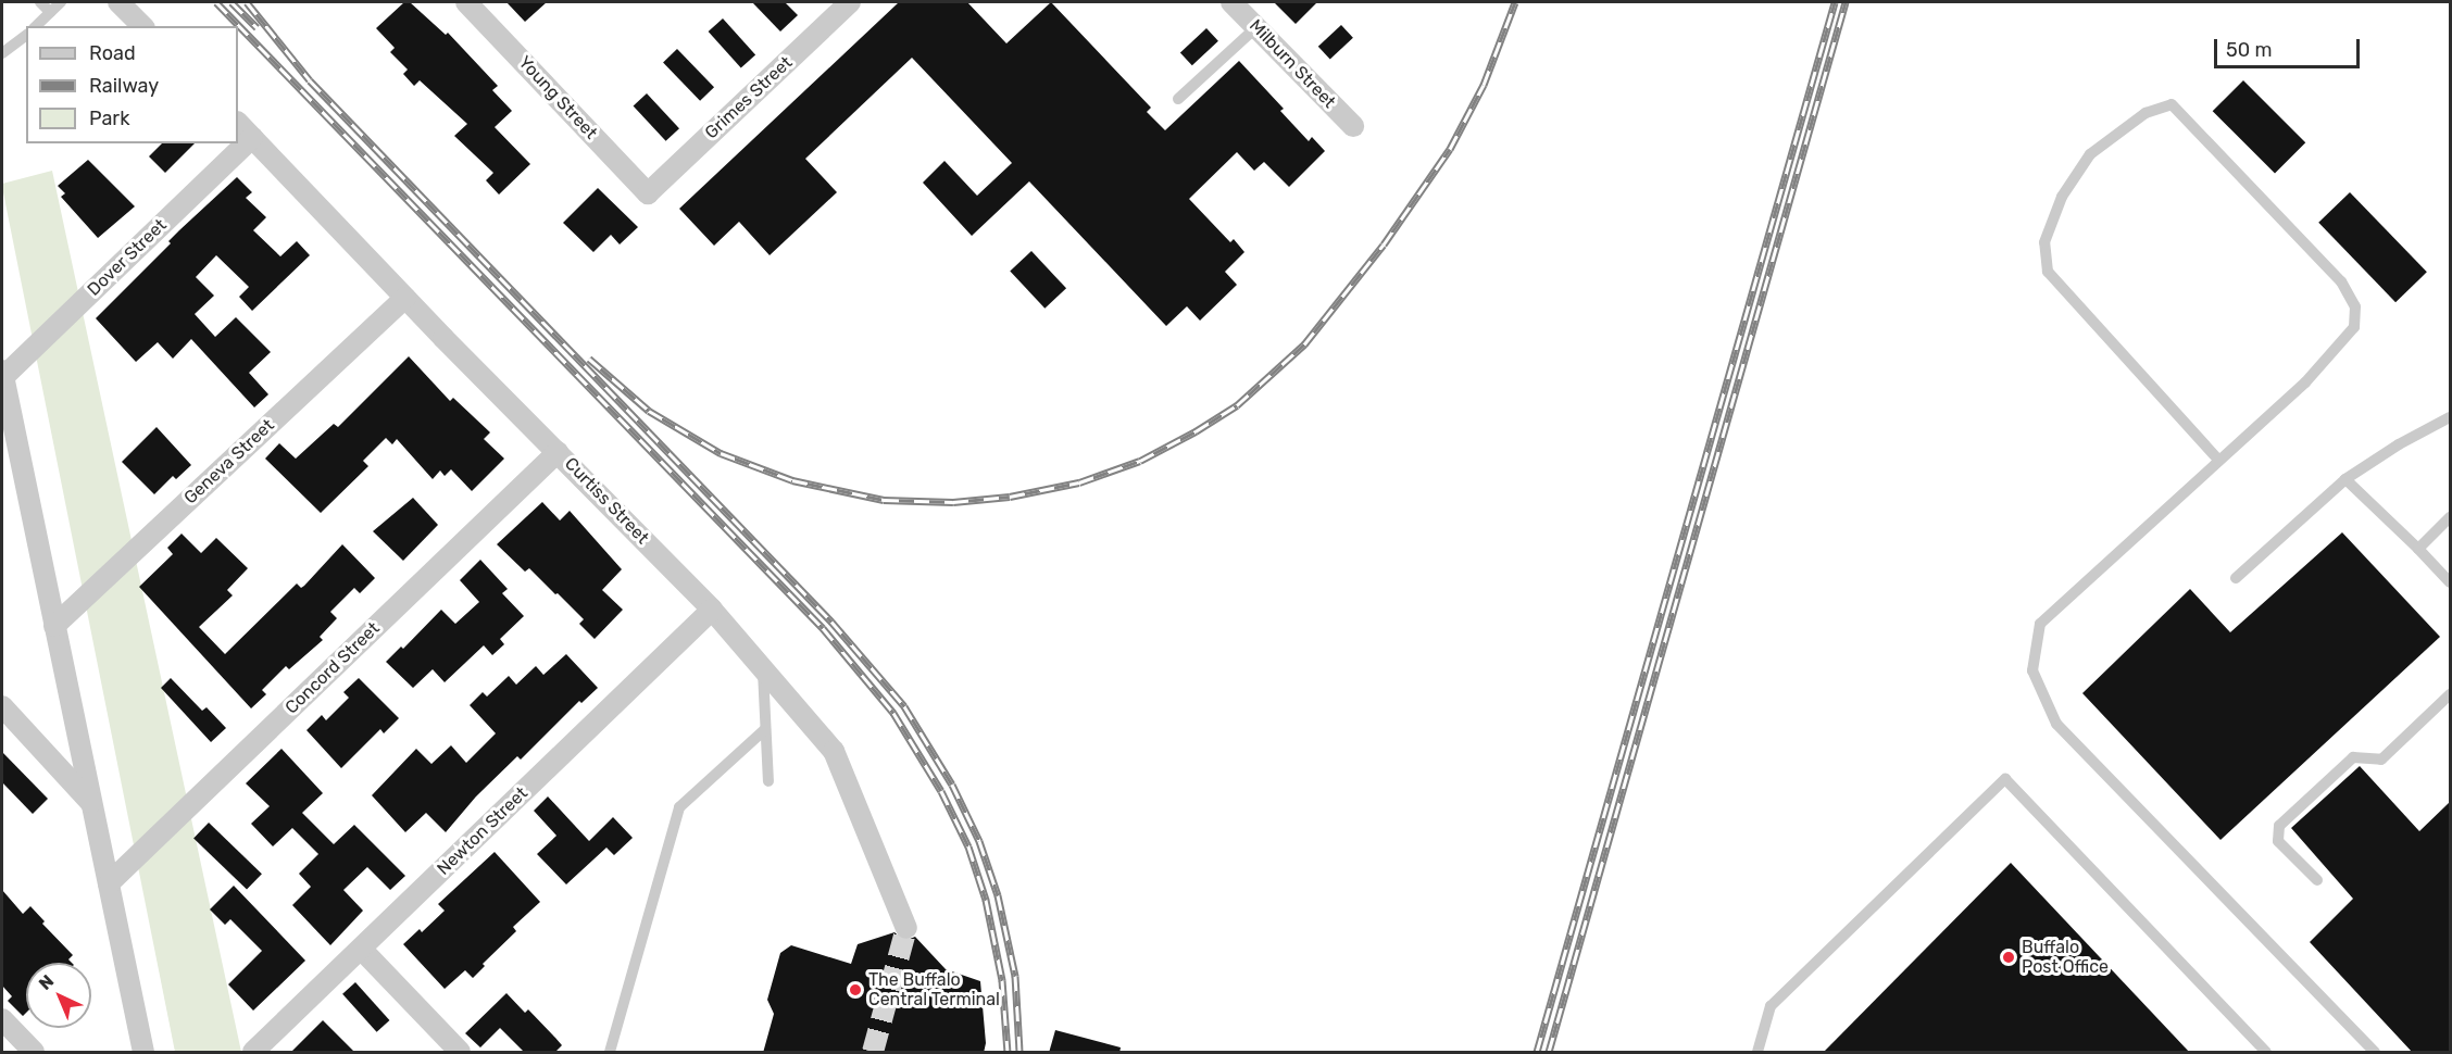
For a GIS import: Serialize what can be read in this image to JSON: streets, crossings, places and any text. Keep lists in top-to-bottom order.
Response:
{
  "streets": {
    "street": [
      "Milburn Street",
      "Young Street",
      "Grimes Street",
      "Dover Street",
      "Geneva Street",
      "Curtiss Street",
      "Concord Street",
      "Newton Street"
    ]
  },
  "crossings": [
    ["Young Street", "Grimes Street"],
    ["Dover Street", "Curtiss Street"],
    ["Geneva Street", "Curtiss Street"],
    ["Curtiss Street", "Concord Street"],
    ["Curtiss Street", "Newton Street"]
  ],
  "places": ["Buffalo Post Office", "The Buffalo Central Terminal"],
  "legend": ["Road", "Railway", "Park"],
  "scale_bar": "50 m",
  "north": "top left"
}
